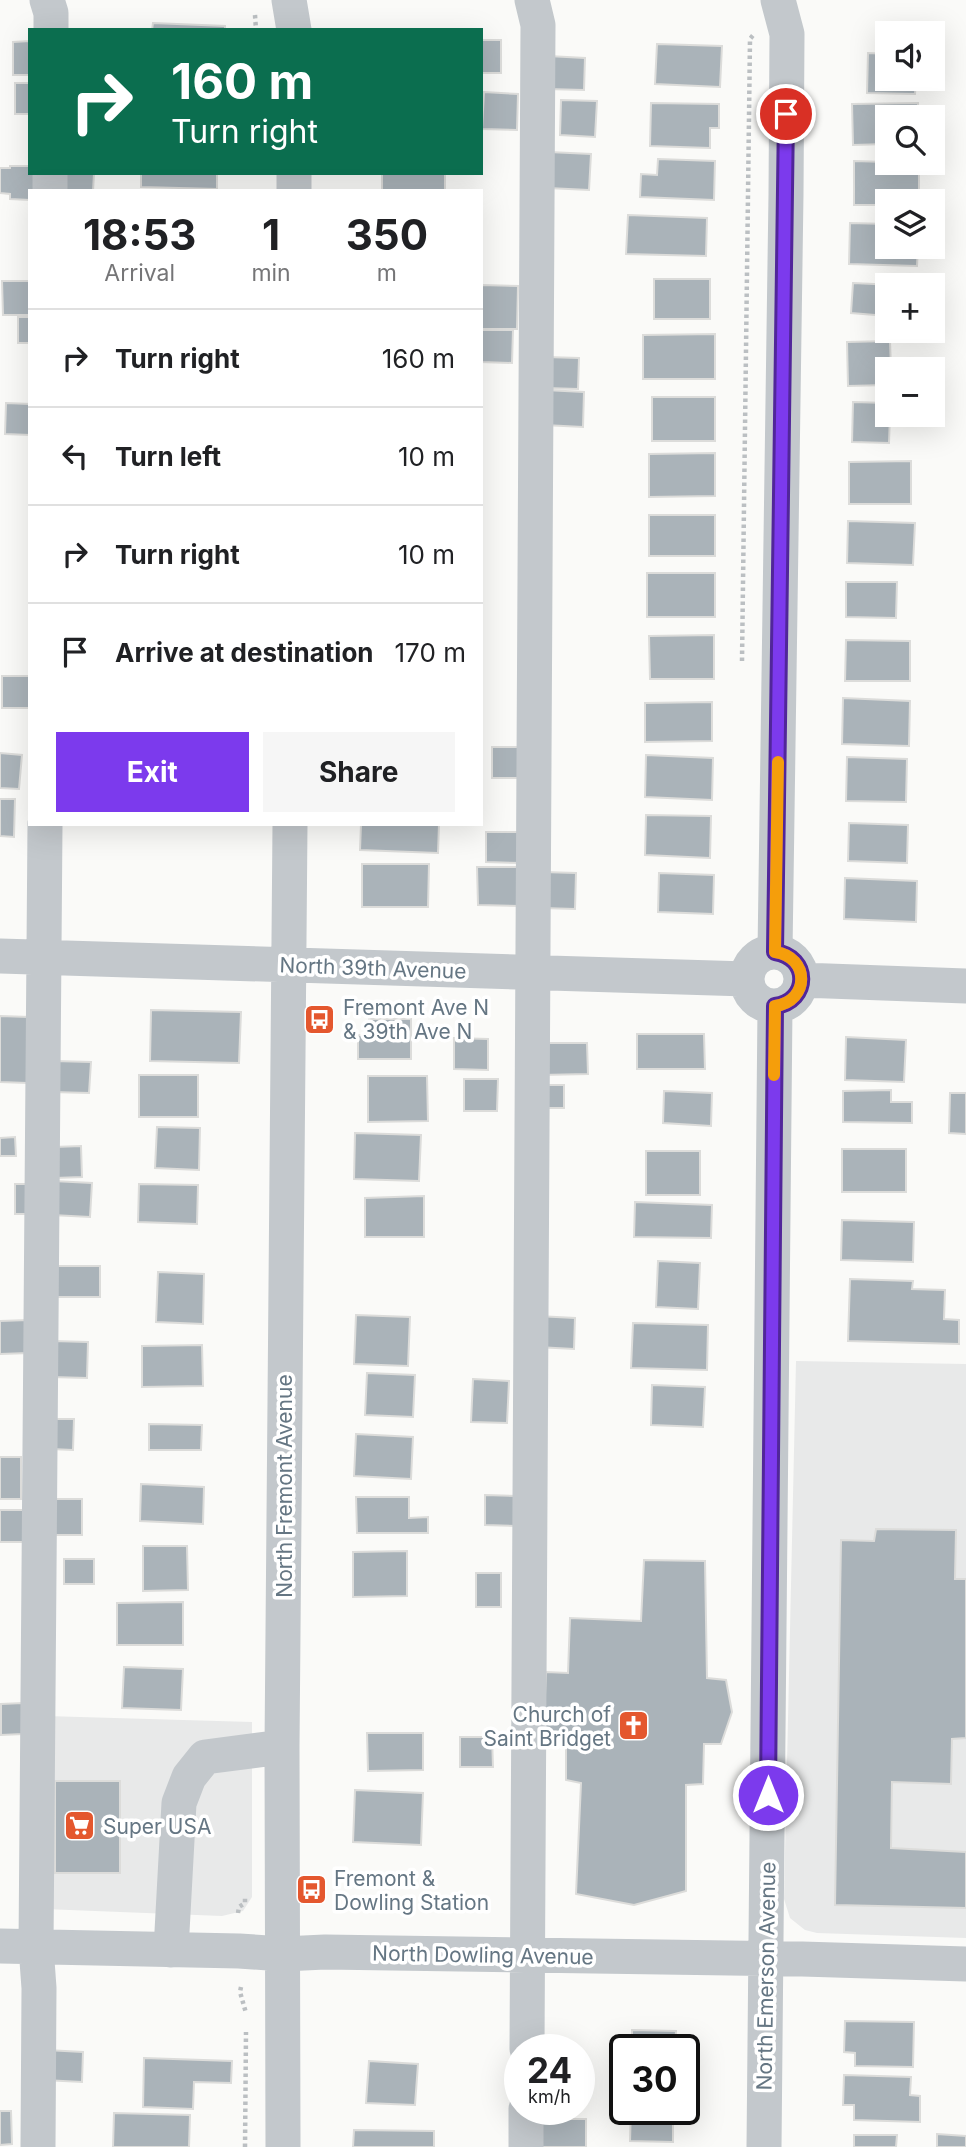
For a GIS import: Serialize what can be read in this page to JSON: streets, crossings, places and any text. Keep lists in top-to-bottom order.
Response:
{
  "streets": {
    "street": [
      "North 39th Avenue",
      "North Fremont Avenue",
      "North Dowling Avenue",
      "North Emerson Avenue"
    ]
  },
  "crossings": [
    ["North 39th Avenue", "North Fremont Avenue"],
    ["North 39th Avenue", "North Emerson Avenue"],
    ["North Fremont Avenue", "North Dowling Avenue"],
    ["North Dowling Avenue", "North Emerson Avenue"]
  ],
  "places": {
    "bus stop": ["Fremont Ave N & 39th Ave N", "Fremont & Dowling Station"],
    "church": ["Church of Saint Bridget"],
    "supermarket": ["Super USA"]
  },
  "page": {
    "map_buttons": ["+", "−"],
    "turn": ["160 m", "Turn right"],
    "eta": [
      "18:53",
      "Arrival",
      "1",
      "min",
      "350",
      "m"
    ],
    "list": [
      {
        "name": "Turn right",
        "value": "160 m"
      },
      {
        "name": "Turn left",
        "value": "10 m"
      },
      {
        "name": "Turn right",
        "value": "10 m"
      },
      {
        "name": "Arrive at destination",
        "value": "170 m"
      }
    ],
    "buttons": ["Exit", "Share"],
    "speed": "24 km/h",
    "limit": "30"
  }
}
